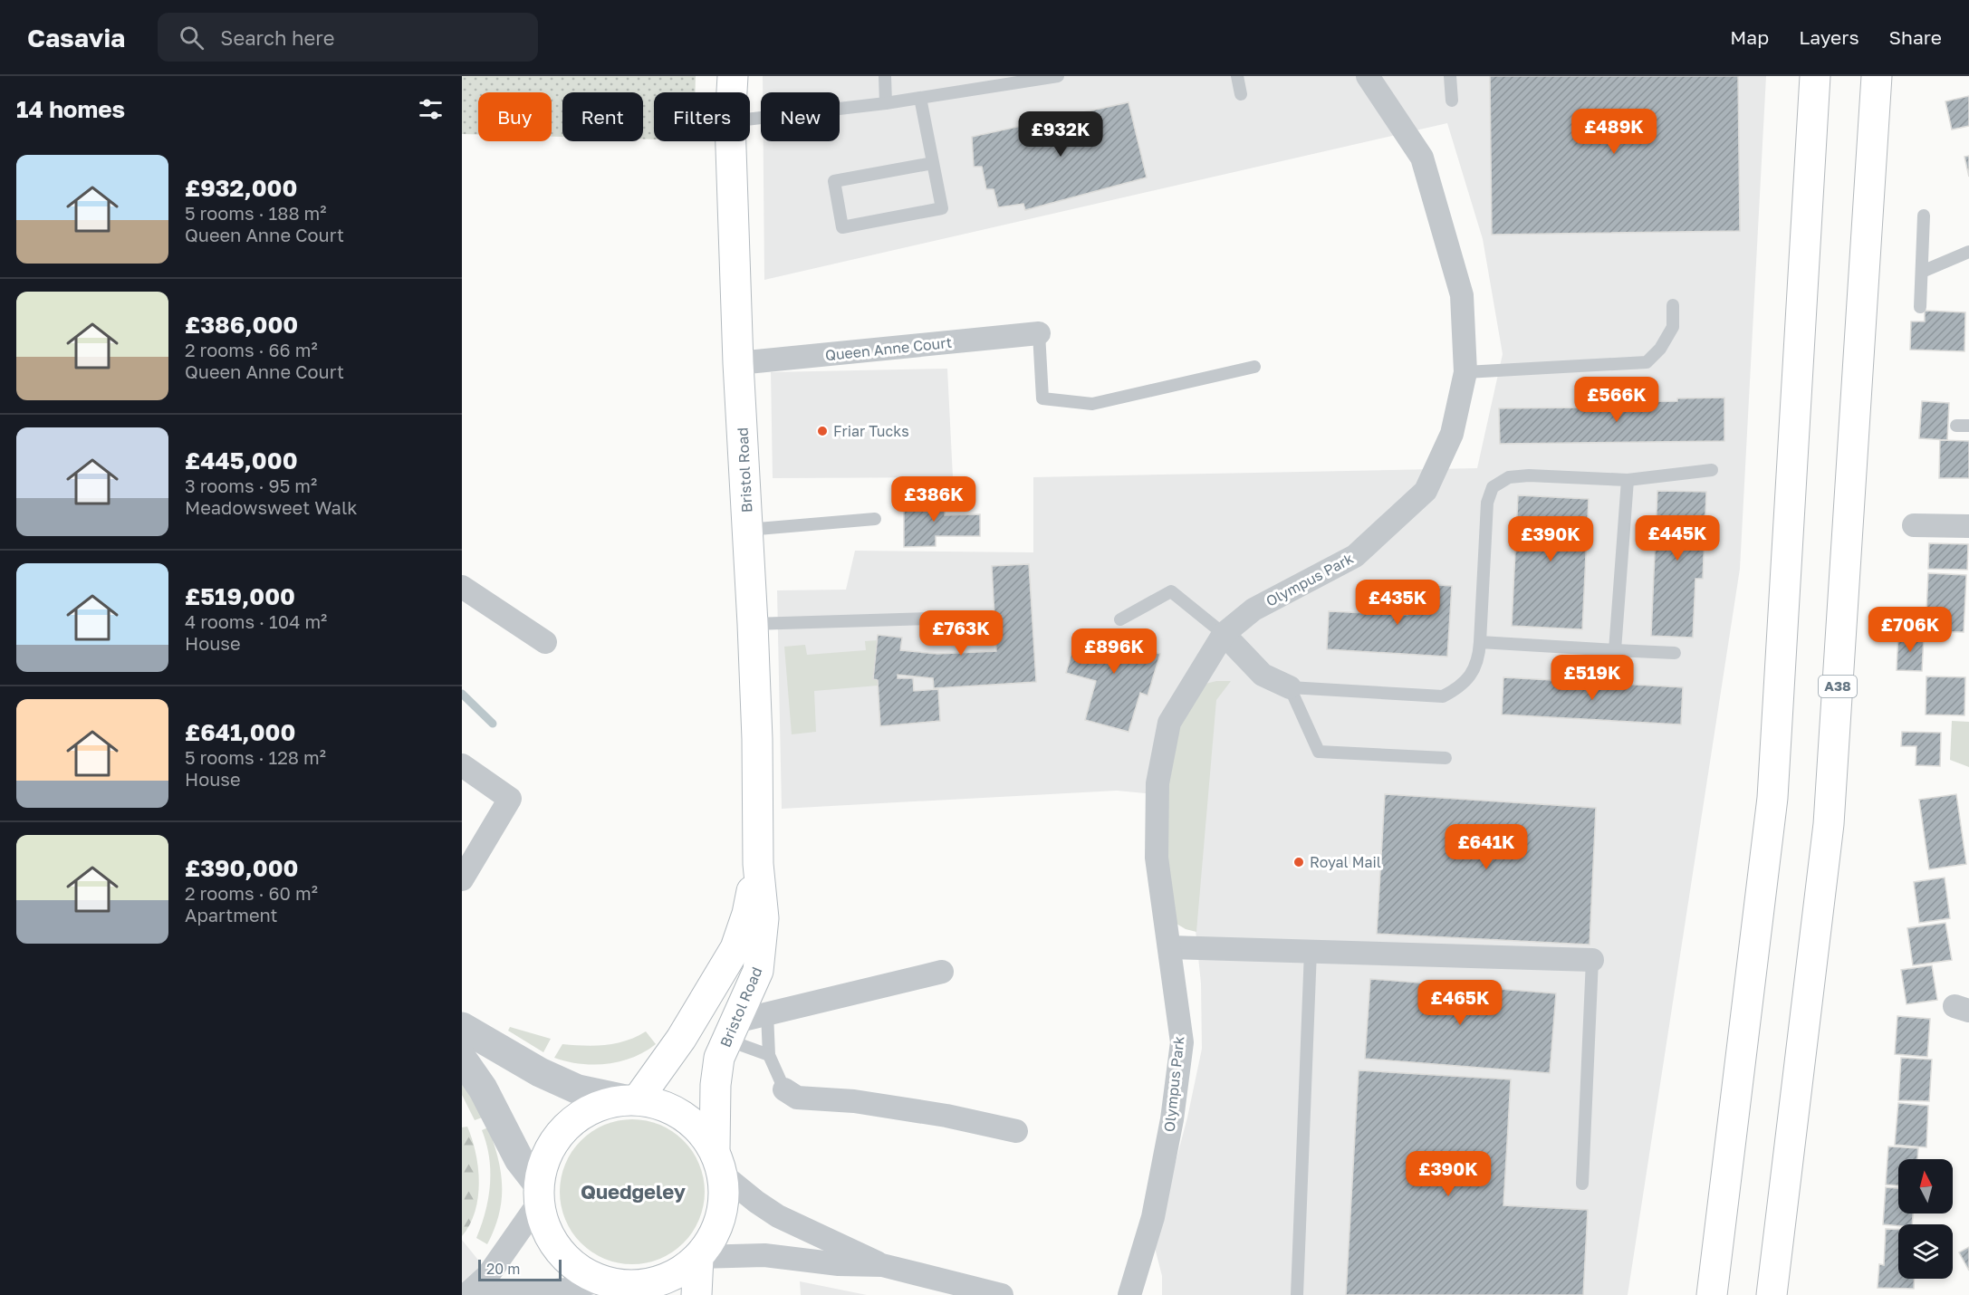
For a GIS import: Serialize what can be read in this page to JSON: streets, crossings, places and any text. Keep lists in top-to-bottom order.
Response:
{
  "streets": {
    "main road": ["Bristol Road", "A38"],
    "street": ["Queen Anne Court", "Olympus Park"]
  },
  "crossings": [
    ["Queen Anne Court", "Bristol Road"]
  ],
  "districts": ["Quedgeley"],
  "places": ["Friar Tucks", "Royal Mail"],
  "scale_bar": "20 m",
  "north": "top",
  "page": {
    "header": "Casavia",
    "search": "Search here",
    "nav": ["Map", "Layers", "Share"],
    "heading": "14 homes",
    "chip": [
      "Buy",
      "Rent",
      "Filters",
      "New"
    ],
    "price": [
      "£489K",
      "£932K",
      "£566K",
      "£386K",
      "£445K",
      "£390K",
      "£435K",
      "£706K",
      "£763K",
      "£896K",
      "£519K",
      "£641K",
      "£465K",
      "£390K"
    ],
    "list": [
      {
        "name": "£932,000",
        "note": "5 rooms · 188 m² · Queen Anne Court"
      },
      {
        "name": "£386,000",
        "note": "2 rooms · 66 m² · Queen Anne Court"
      },
      {
        "name": "£445,000",
        "note": "3 rooms · 95 m² · Meadowsweet Walk"
      },
      {
        "name": "£519,000",
        "note": "4 rooms · 104 m² · House"
      },
      {
        "name": "£641,000",
        "note": "5 rooms · 128 m² · House"
      },
      {
        "name": "£390,000",
        "note": "2 rooms · 60 m² · Apartment"
      }
    ],
    "scale": "20 m"
  }
}
